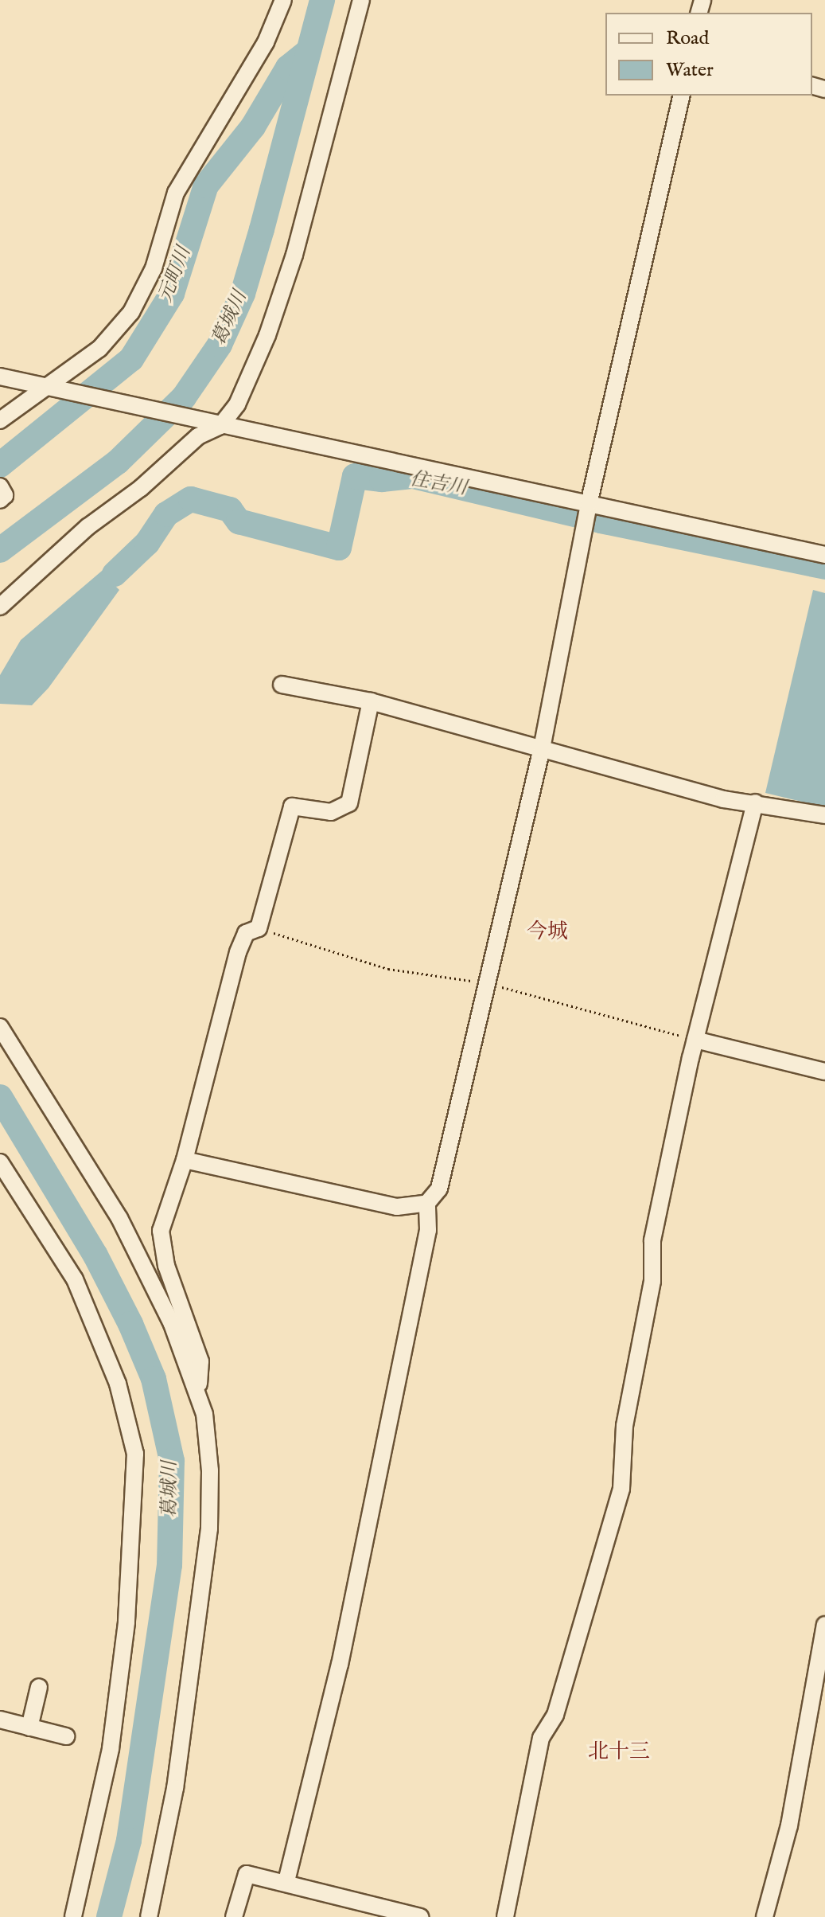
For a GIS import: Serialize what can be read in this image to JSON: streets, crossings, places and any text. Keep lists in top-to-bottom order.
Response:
{
  "districts": ["今城", "北十三"],
  "water": ["元町川", "葛城川", "住吉川"],
  "legend": ["Road", "Water"]
}
